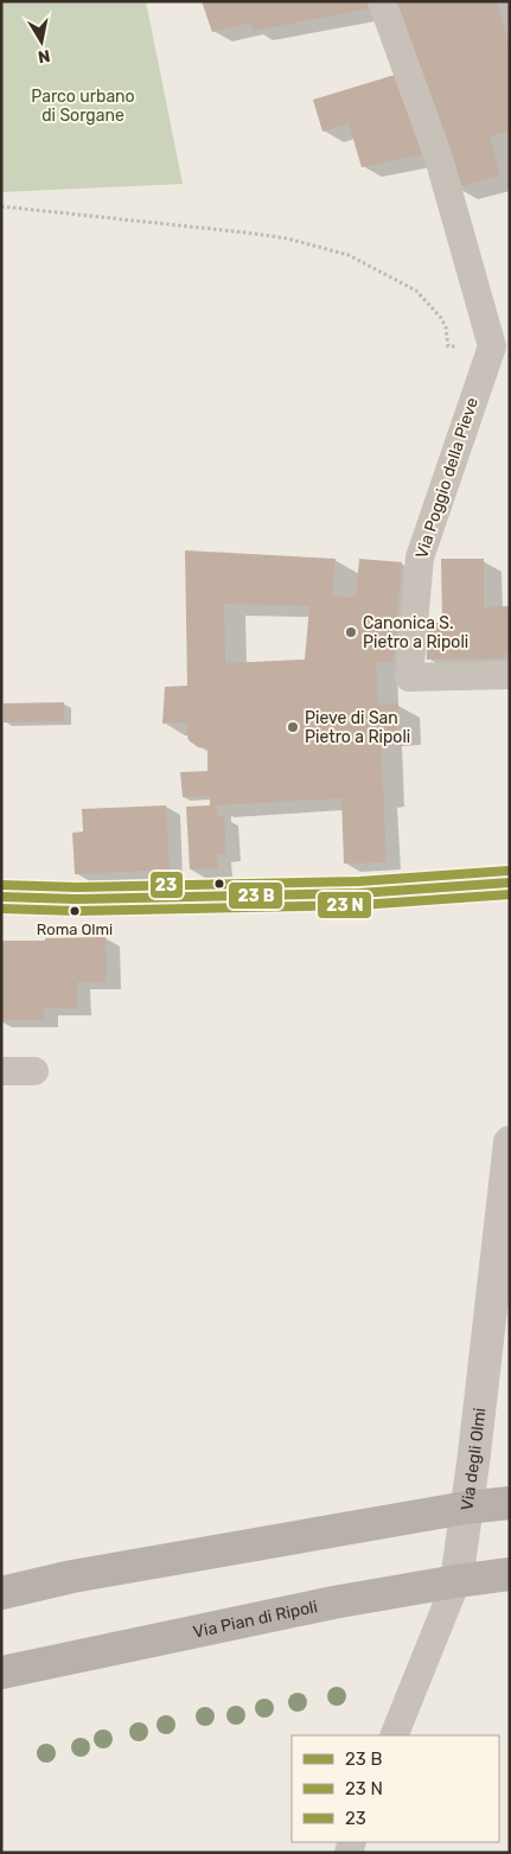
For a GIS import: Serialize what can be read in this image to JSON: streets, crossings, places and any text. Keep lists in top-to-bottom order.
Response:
{
  "streets": {
    "main road": ["Via Pian di Ripoli"],
    "street": ["Via Poggio della Pieve", "Via degli Olmi"]
  },
  "crossings": [
    ["Via degli Olmi", "Via Pian di Ripoli"]
  ],
  "parks": ["Parco urbano di Sorgane"],
  "places": ["Canonica S. Pietro a Ripoli", "Pieve di San Pietro a Ripoli", "Roma Olmi"],
  "lines": ["transit line 23"],
  "legend": ["23 B", "23 N", "23"],
  "north": "bottom"
}
